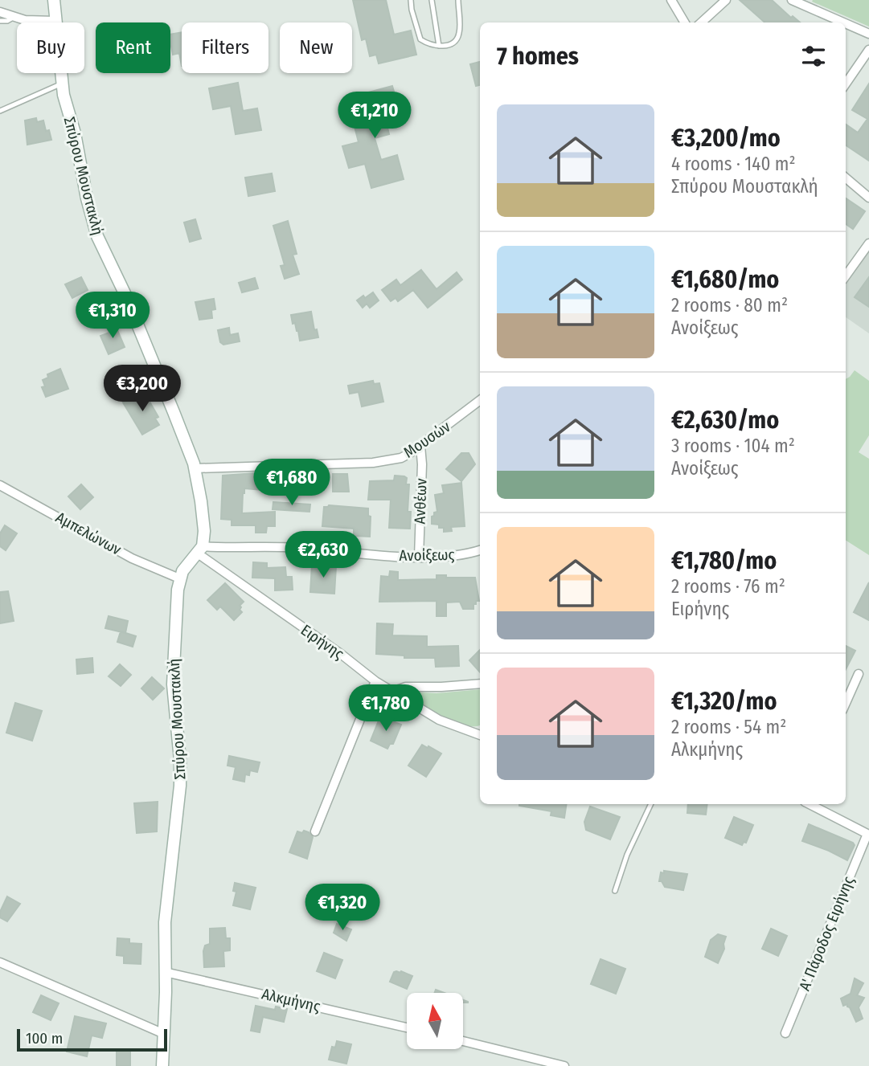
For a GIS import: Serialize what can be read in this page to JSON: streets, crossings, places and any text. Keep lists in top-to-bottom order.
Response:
{
  "streets": {
    "street": [
      "Σπύρου Μουστακλή",
      "Μουσών",
      "Ανθέων",
      "Αμπελώνων",
      "Ανοίξεως",
      "Ειρήνης",
      "A' Πάροδος Ειρήνης",
      "Αλκμήνης"
    ]
  },
  "crossings": [
    ["Σπύρου Μουστακλή", "Μουσών"],
    ["Σπύρου Μουστακλή", "Αμπελώνων"],
    ["Σπύρου Μουστακλή", "Ανοίξεως"],
    ["Σπύρου Μουστακλή", "Ειρήνης"],
    ["Σπύρου Μουστακλή", "Αλκμήνης"],
    ["Μουσών", "Ανθέων"],
    ["Ανθέων", "Ανοίξεως"],
    ["Ανοίξεως", "Ειρήνης"]
  ],
  "scale_bar": "100 m",
  "north": "top",
  "page": {
    "chip": [
      "Buy",
      "Rent",
      "Filters",
      "New"
    ],
    "heading": "7 homes",
    "list": [
      {
        "name": "€3,200/mo",
        "note": "4 rooms · 140 m² · Σπύρου Μουστακλή"
      },
      {
        "name": "€1,680/mo",
        "note": "2 rooms · 80 m² · Ανοίξεως"
      },
      {
        "name": "€2,630/mo",
        "note": "3 rooms · 104 m² · Ανοίξεως"
      },
      {
        "name": "€1,780/mo",
        "note": "2 rooms · 76 m² · Ειρήνης"
      },
      {
        "name": "€1,320/mo",
        "note": "2 rooms · 54 m² · Αλκμήνης"
      }
    ],
    "price": [
      "€1,210",
      "€1,310",
      "€3,200",
      "€1,680",
      "€2,630",
      "€1,780",
      "€1,320"
    ],
    "scale": "100 m"
  }
}
